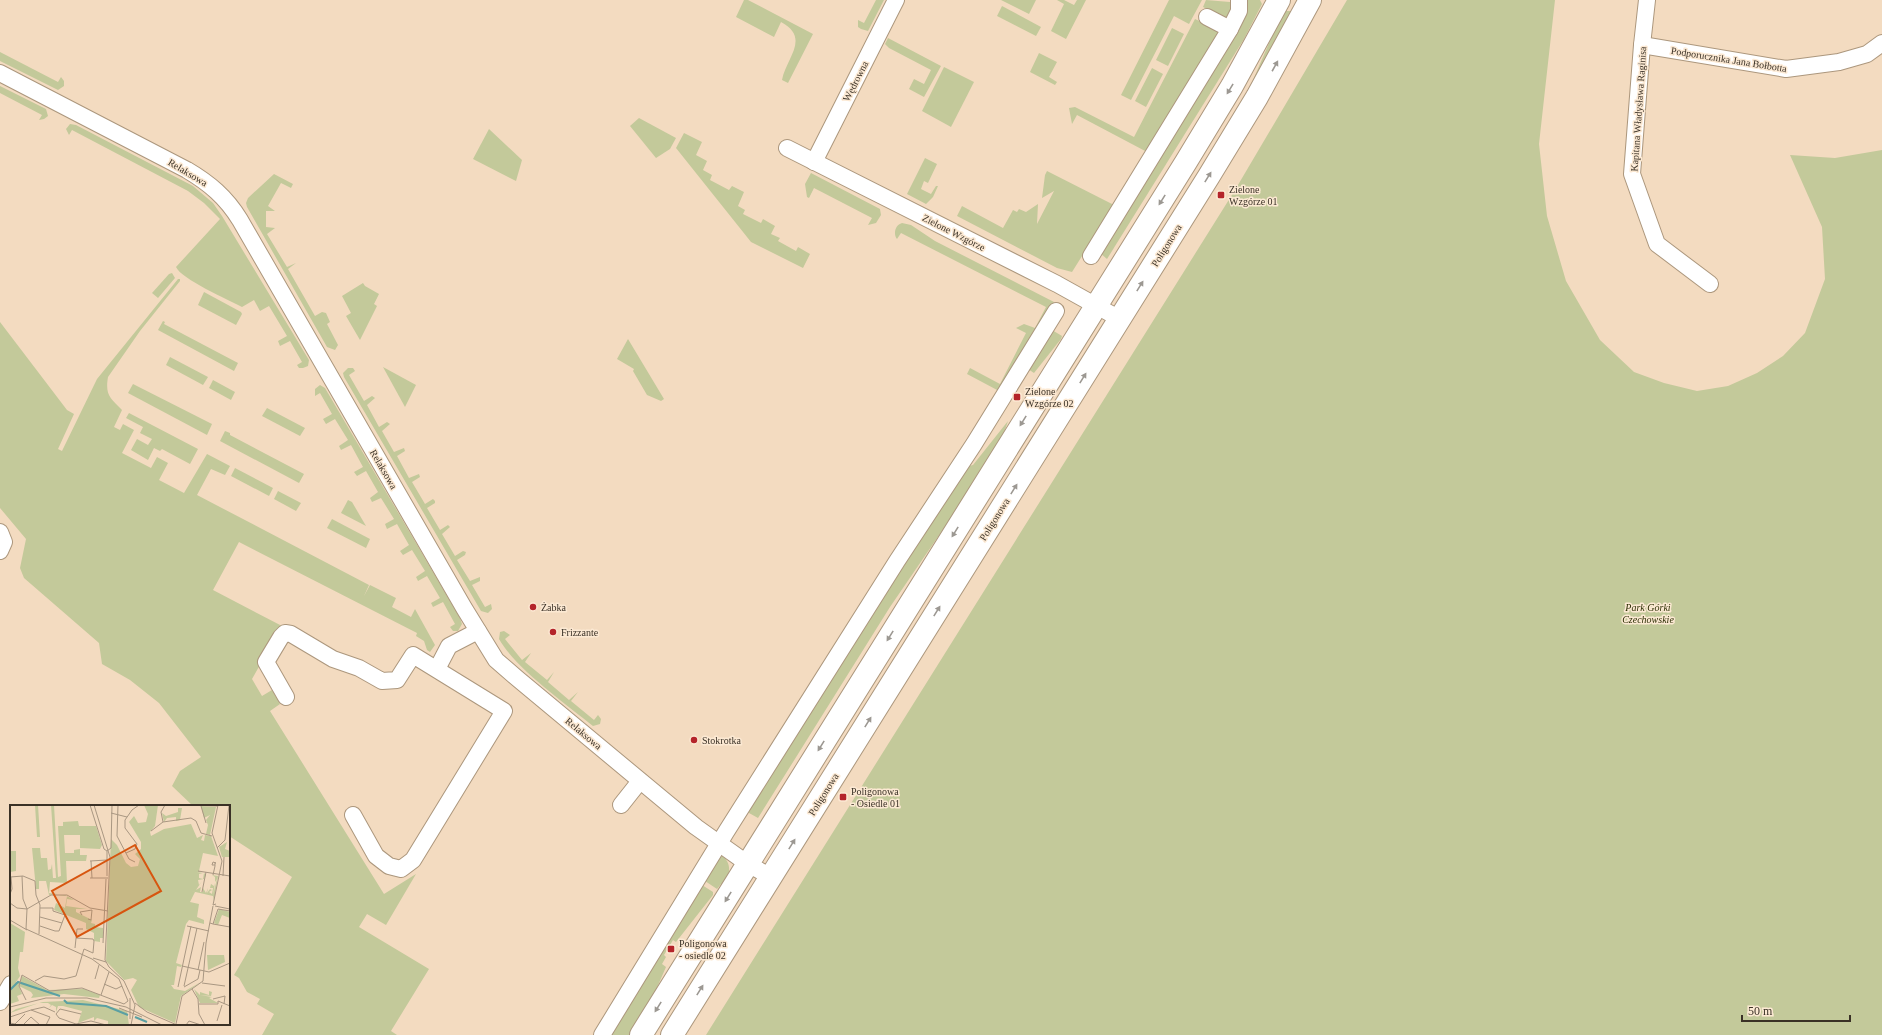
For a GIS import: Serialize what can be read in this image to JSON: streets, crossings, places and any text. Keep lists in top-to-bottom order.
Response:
{
  "streets": {
    "main road": ["Poligonowa"],
    "street": [
      "Podporucznika Jana Bołbotta",
      "Wędrowna",
      "Kapitana Władysława Raginisa",
      "Relaksowa",
      "Zielone Wzgórze"
    ]
  },
  "crossings": [
    ["Podporucznika Jana Bołbotta", "Kapitana Władysława Raginisa"],
    ["Wędrowna", "Zielone Wzgórze"],
    ["Relaksowa", "Poligonowa"],
    ["Zielone Wzgórze", "Poligonowa"]
  ],
  "parks": ["Park Górki Czechowskie"],
  "places": {
    "transit": [
      "Zielone Wzgórze 01",
      "Zielone Wzgórze 02",
      "Poligonowa - Osiedle 01",
      "Poligonowa - osiedle 02"
    ],
    "other": ["Żabka", "Frizzante", "Stokrotka"]
  },
  "scale_bar": "50 m"
}
